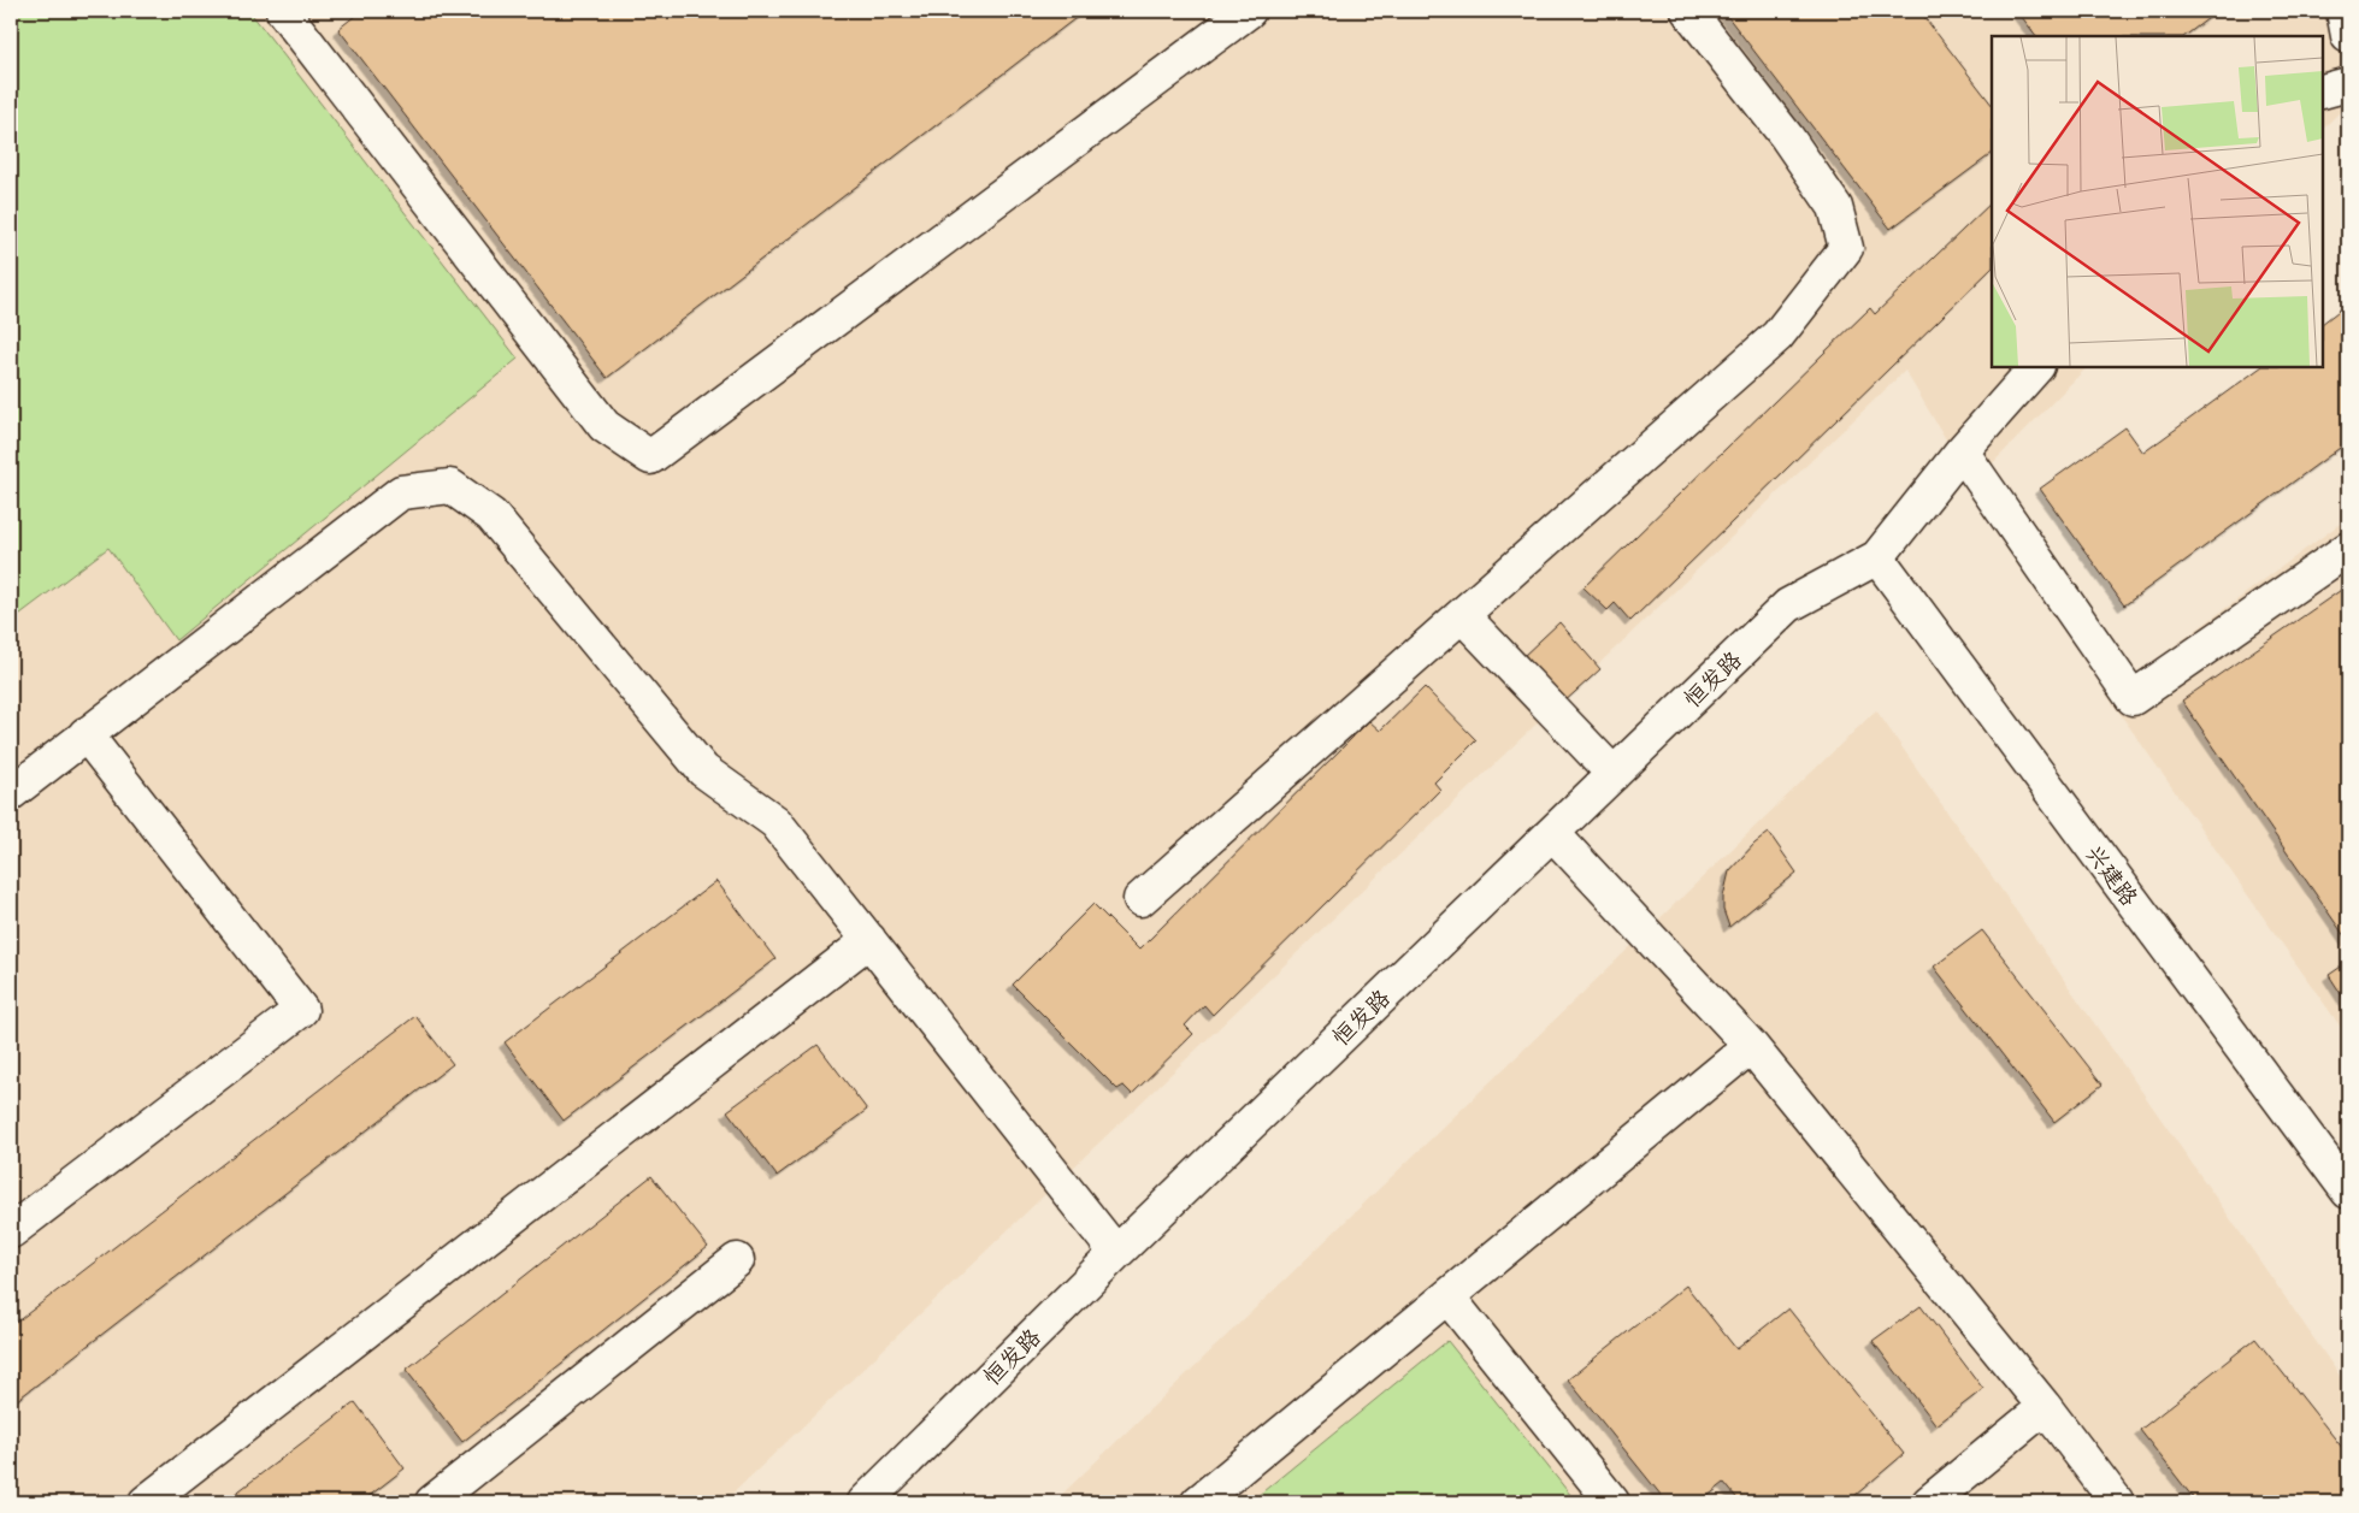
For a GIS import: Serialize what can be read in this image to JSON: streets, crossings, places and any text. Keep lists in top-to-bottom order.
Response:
{
  "streets": {
    "street": ["恒发路", "兴建路"]
  },
  "crossings": [
    ["恒发路", "兴建路"]
  ]
}
